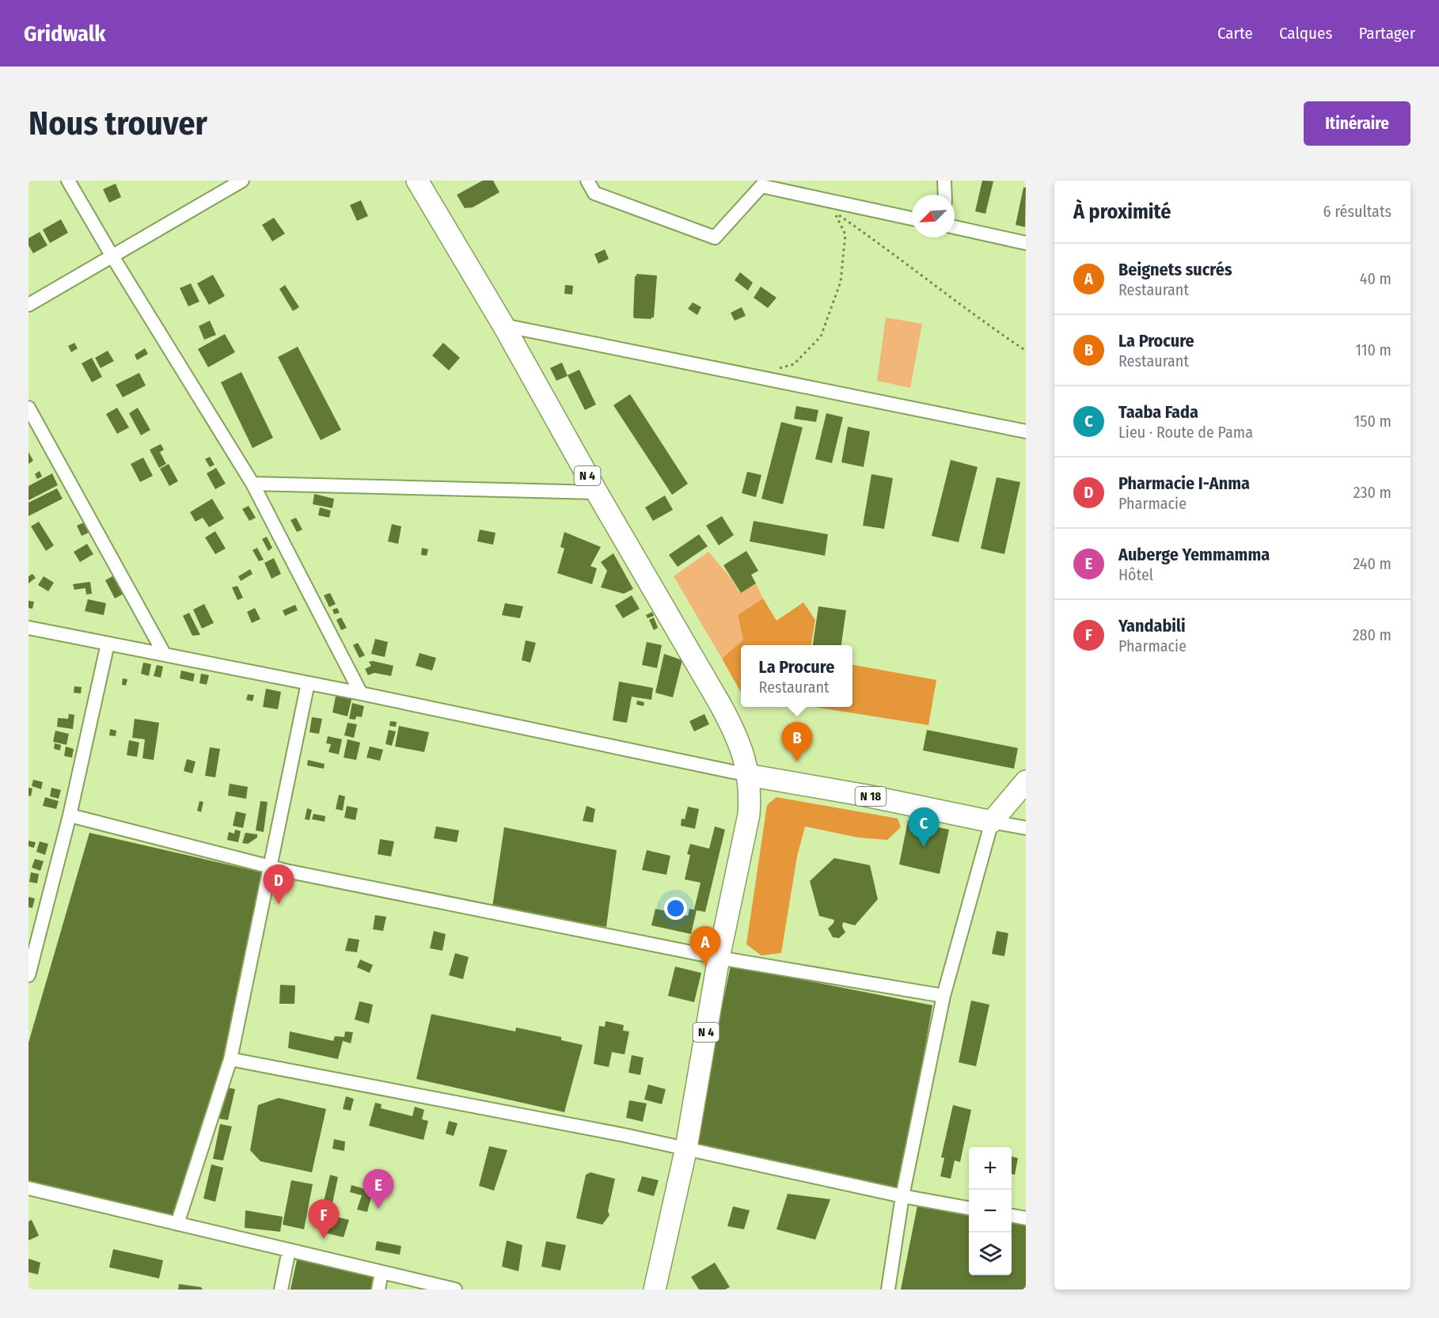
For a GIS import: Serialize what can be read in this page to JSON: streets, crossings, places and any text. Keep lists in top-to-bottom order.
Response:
{
  "streets": {
    "highway": ["N 4", "N 18"]
  },
  "crossings": [
    ["N 4", "N 18"]
  ],
  "north": "bottom left",
  "page": {
    "header": "Gridwalk",
    "nav": ["Carte", "Calques", "Partager"],
    "buttons": "Itinéraire",
    "title": "Nous trouver",
    "heading": ["À proximité", "6 résultats"],
    "list": [
      {
        "mark": "A",
        "name": "Beignets sucrés",
        "note": "Restaurant",
        "value": "40 m"
      },
      {
        "mark": "B",
        "name": "La Procure",
        "note": "Restaurant",
        "value": "110 m"
      },
      {
        "mark": "C",
        "name": "Taaba Fada",
        "note": "Lieu · Route de Pama",
        "value": "150 m"
      },
      {
        "mark": "D",
        "name": "Pharmacie I-Anma",
        "note": "Pharmacie",
        "value": "230 m"
      },
      {
        "mark": "E",
        "name": "Auberge Yemmamma",
        "note": "Hôtel",
        "value": "240 m"
      },
      {
        "mark": "F",
        "name": "Yandabili",
        "note": "Pharmacie",
        "value": "280 m"
      }
    ],
    "popup": ["La Procure", "Restaurant"],
    "pins": [
      "B",
      "C",
      "D",
      "A",
      "E",
      "F"
    ],
    "map_buttons": ["+", "−"]
  }
}
